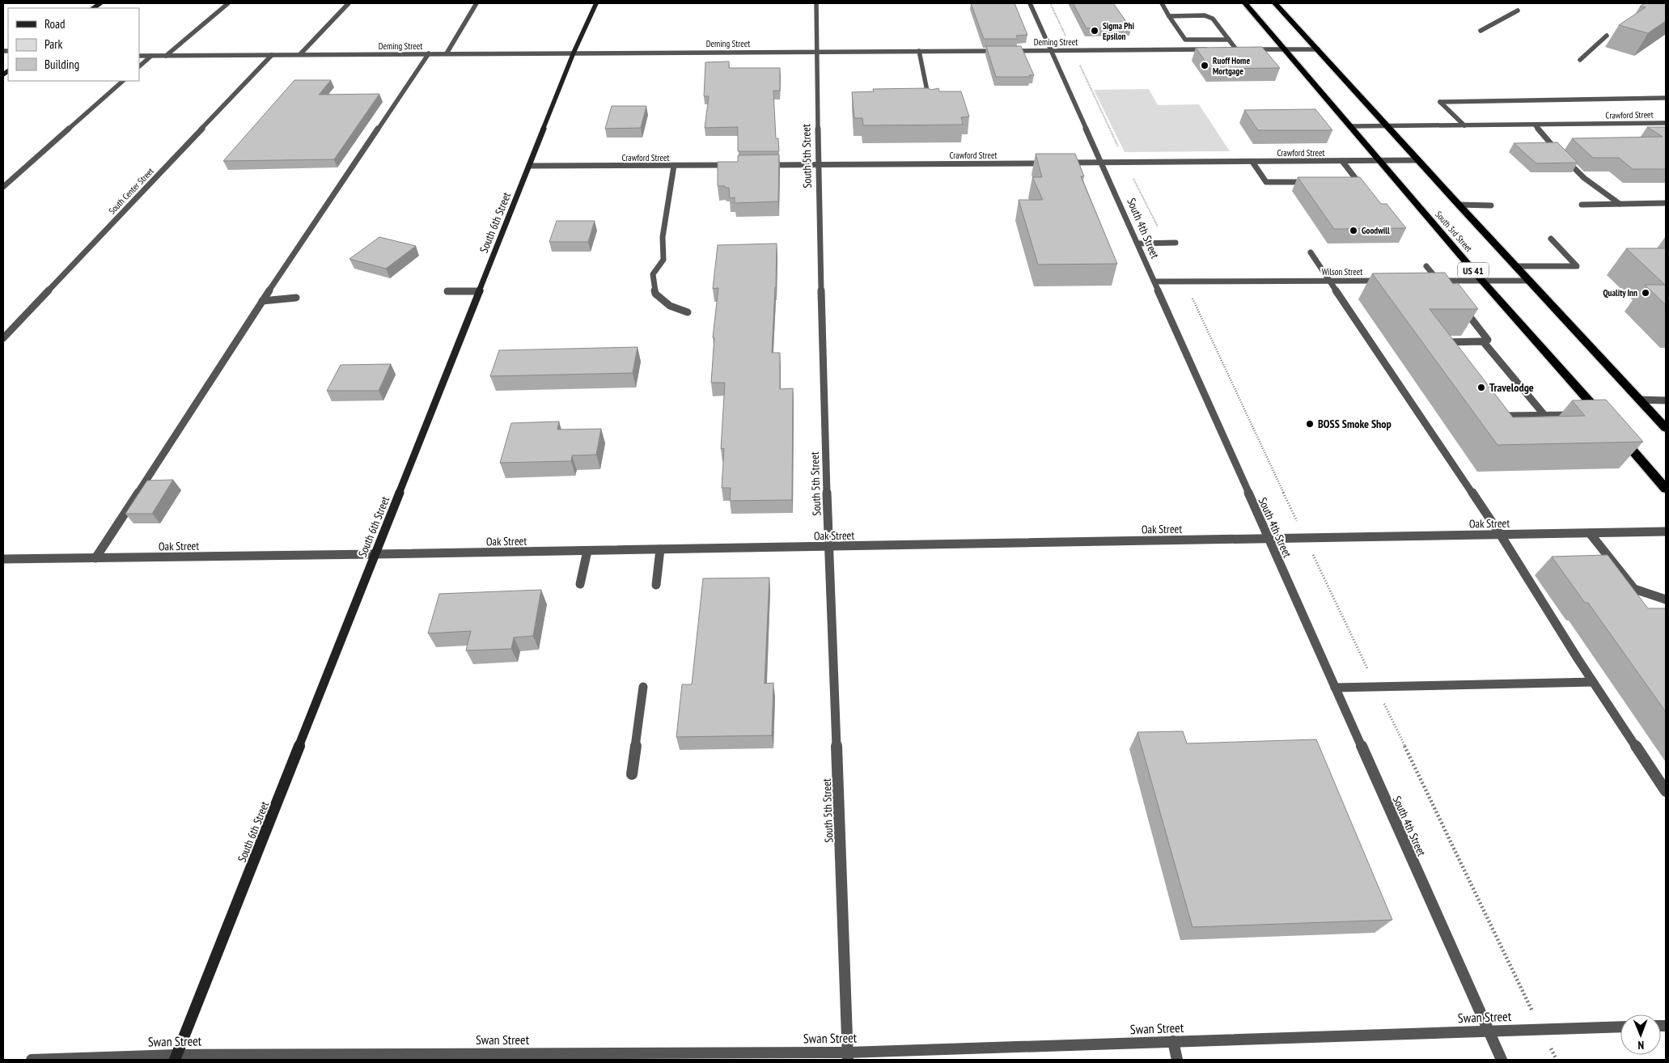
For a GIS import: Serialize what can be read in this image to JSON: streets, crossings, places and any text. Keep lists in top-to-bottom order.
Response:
{
  "streets": {
    "highway": ["South 3rd Street", "US 41"],
    "street": [
      "Deming Street",
      "Crawford Street",
      "South 5th Street",
      "South Center Street",
      "South 6th Street",
      "South 4th Street",
      "Wilson Street",
      "Oak Street",
      "Swan Street"
    ]
  },
  "crossings": [
    ["Deming Street", "South 5th Street"],
    ["Deming Street", "South Center Street"],
    ["Deming Street", "South 6th Street"],
    ["Deming Street", "South 4th Street"],
    ["Crawford Street", "South 5th Street"],
    ["Crawford Street", "South 6th Street"],
    ["Crawford Street", "South 4th Street"],
    ["Crawford Street", "South 3rd Street"],
    ["South 5th Street", "Oak Street"],
    ["South 5th Street", "Swan Street"],
    ["South 6th Street", "Oak Street"],
    ["South 6th Street", "Swan Street"],
    ["South 4th Street", "Wilson Street"],
    ["South 4th Street", "Oak Street"],
    ["South 4th Street", "Swan Street"]
  ],
  "places": [
    "Sigma Phi Epsilon",
    "Ruoff Home Mortgage",
    "Goodwill",
    "Quality Inn",
    "Travelodge",
    "BOSS Smoke Shop"
  ],
  "legend": ["Road", "Park", "Building"],
  "north": "bottom"
}
